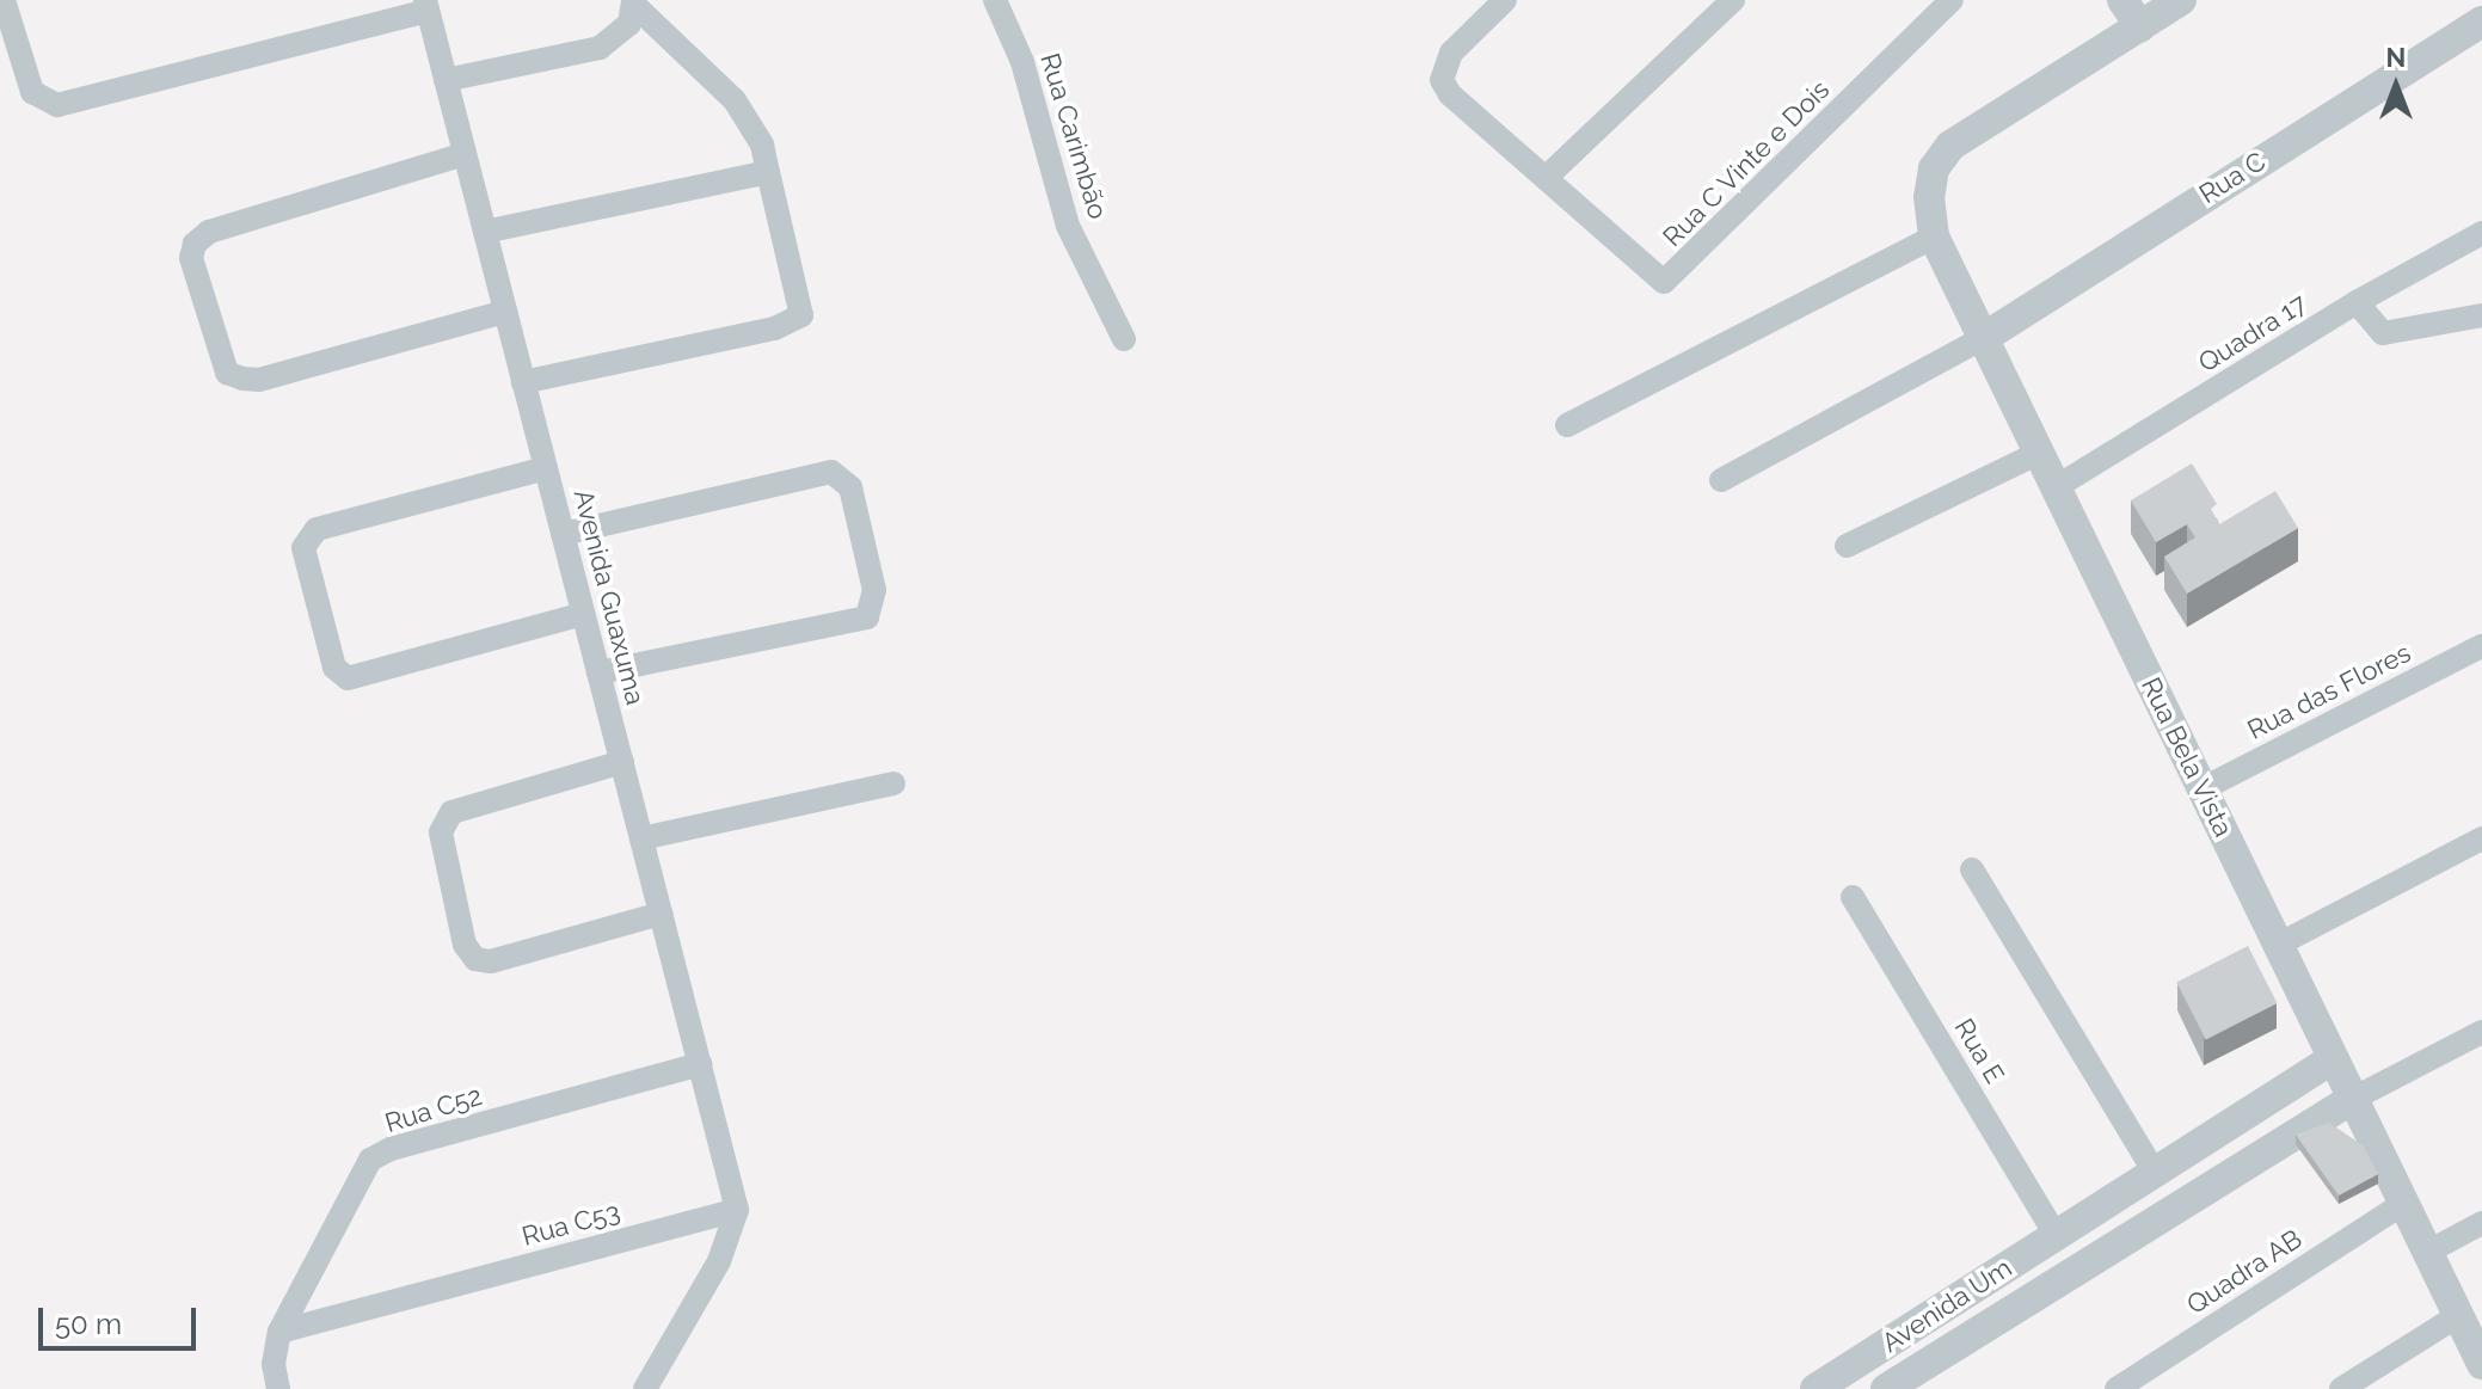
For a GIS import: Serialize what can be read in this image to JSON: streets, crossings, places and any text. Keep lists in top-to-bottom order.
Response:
{
  "streets": {
    "street": [
      "Rua Carimbão",
      "Rua C Vinte e Dois",
      "Rua C",
      "Quadra 17",
      "Avenida Guaxuma",
      "Rua das Flores",
      "Rua Bela Vista",
      "Rua E",
      "Rua C52",
      "Rua C53",
      "Quadra AB",
      "Avenida Um"
    ]
  },
  "crossings": [
    ["Rua C", "Rua Bela Vista"],
    ["Quadra 17", "Rua Bela Vista"],
    ["Avenida Guaxuma", "Rua C52"],
    ["Avenida Guaxuma", "Rua C53"],
    ["Rua das Flores", "Rua Bela Vista"],
    ["Rua Bela Vista", "Quadra AB"],
    ["Rua Bela Vista", "Avenida Um"],
    ["Rua E", "Avenida Um"],
    ["Rua C52", "Rua C53"]
  ],
  "scale_bar": "50 m",
  "north": "top"
}
